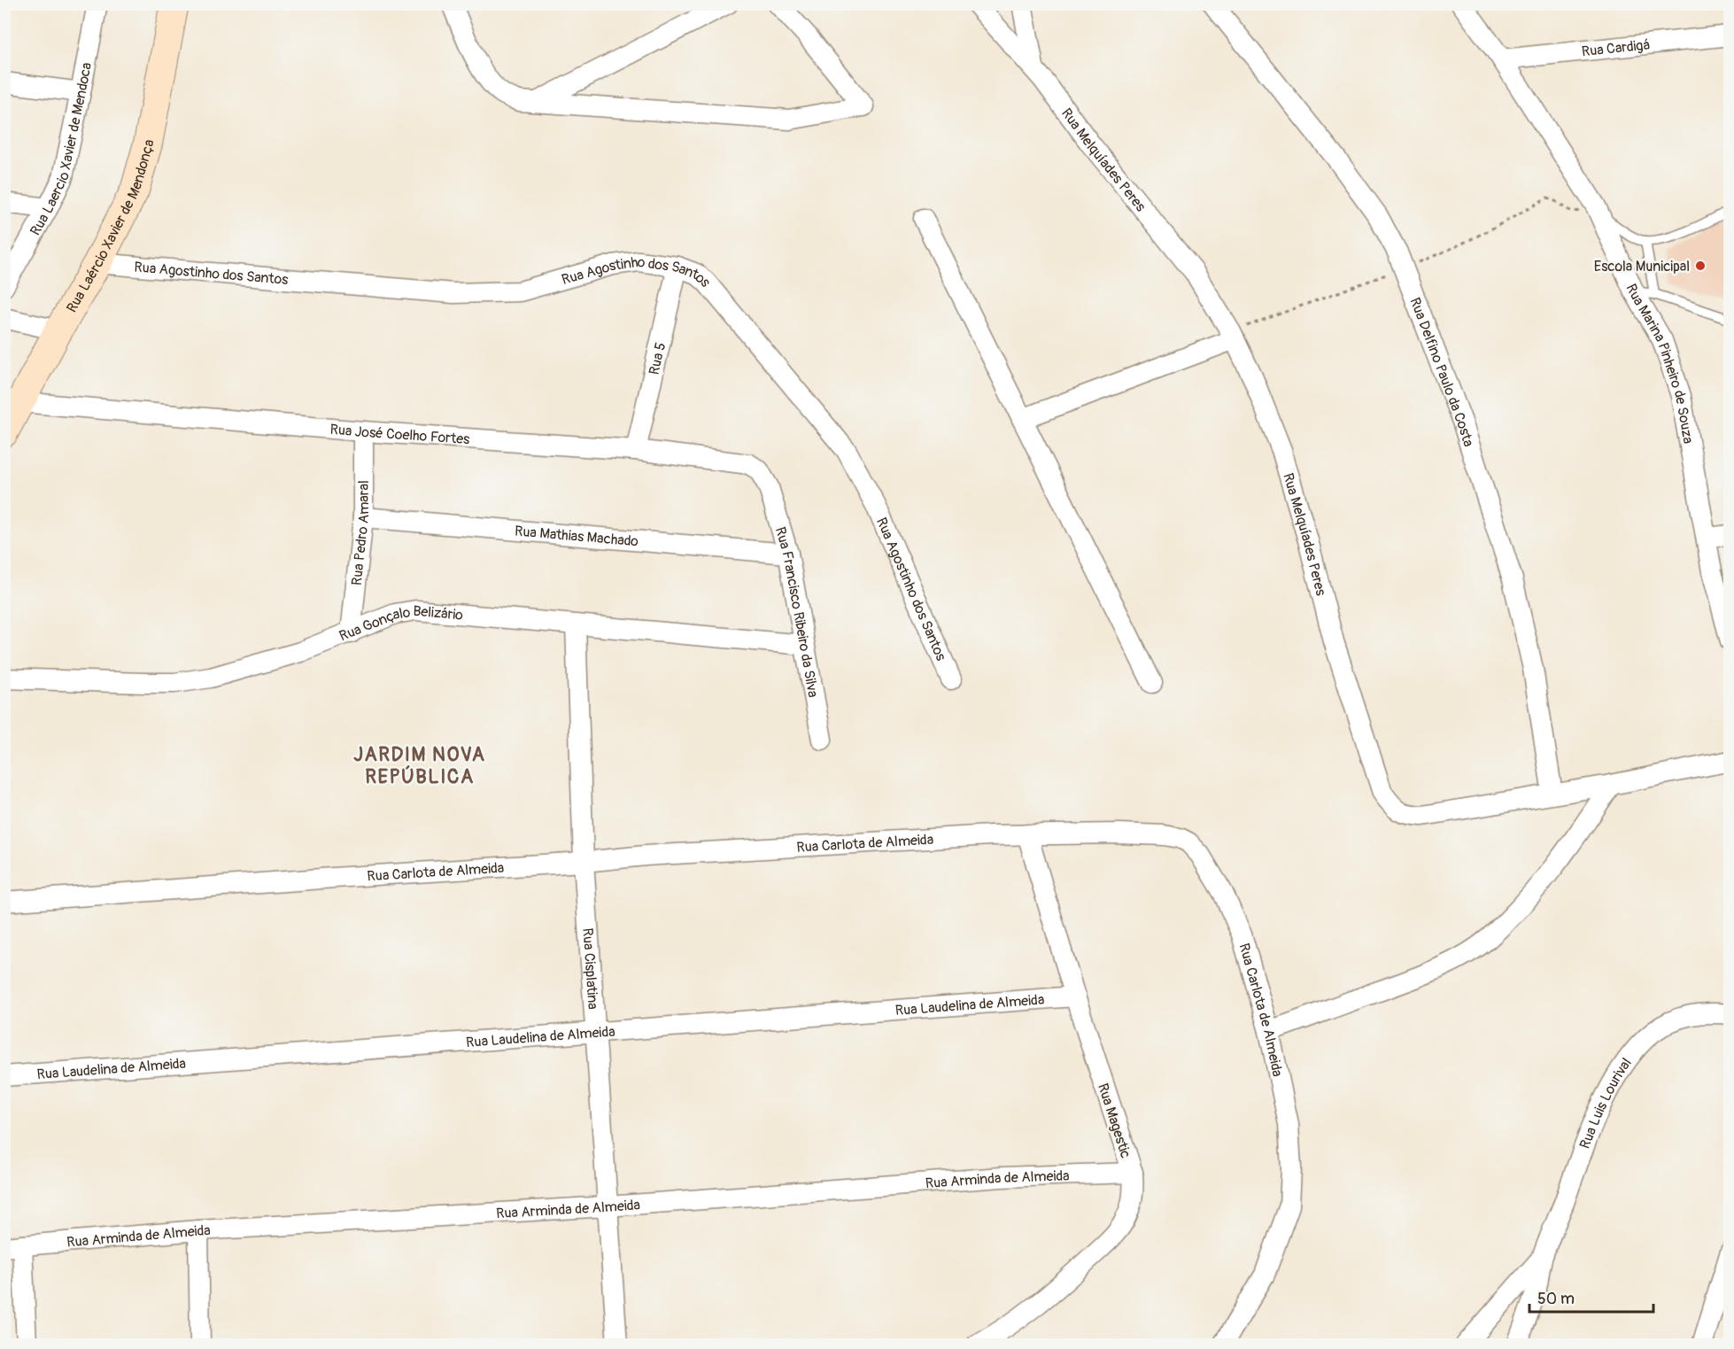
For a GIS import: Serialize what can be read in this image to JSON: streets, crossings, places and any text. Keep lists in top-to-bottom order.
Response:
{
  "streets": {
    "street": [
      "Rua Cardigá",
      "Rua Laercio Xavier de Mendoca",
      "Rua Melquíades Peres",
      "Rua Laércio Xavier de Mendonça",
      "Rua Agostinho dos Santos",
      "Rua 5",
      "Rua Marina Pinheiro de Souza",
      "Rua Delfino Paulo da Costa",
      "Rua José Coelho Fortes",
      "Rua Pedro Amaral",
      "Rua Mathias Machado",
      "Rua Francisco Ribeiro da Silva",
      "Rua Gonçalo Belizário",
      "Rua Carlota de Almeida",
      "Rua Cisplatina",
      "Rua Laudelina de Almeida",
      "Rua Luis Lourival",
      "Rua Magestic",
      "Rua Arminda de Almeida"
    ]
  },
  "crossings": [
    ["Rua Cardigá", "Rua Marina Pinheiro de Souza"],
    ["Rua Melquíades Peres", "Rua Delfino Paulo da Costa"],
    ["Rua Laércio Xavier de Mendonça", "Rua Agostinho dos Santos"],
    ["Rua Laércio Xavier de Mendonça", "Rua José Coelho Fortes"],
    ["Rua Agostinho dos Santos", "Rua 5"],
    ["Rua 5", "Rua José Coelho Fortes"],
    ["Rua José Coelho Fortes", "Rua Pedro Amaral"],
    ["Rua José Coelho Fortes", "Rua Francisco Ribeiro da Silva"],
    ["Rua Pedro Amaral", "Rua Mathias Machado"],
    ["Rua Pedro Amaral", "Rua Gonçalo Belizário"],
    ["Rua Mathias Machado", "Rua Francisco Ribeiro da Silva"],
    ["Rua Francisco Ribeiro da Silva", "Rua Gonçalo Belizário"],
    ["Rua Gonçalo Belizário", "Rua Cisplatina"],
    ["Rua Carlota de Almeida", "Rua Cisplatina"],
    ["Rua Carlota de Almeida", "Rua Magestic"],
    ["Rua Cisplatina", "Rua Laudelina de Almeida"],
    ["Rua Cisplatina", "Rua Arminda de Almeida"],
    ["Rua Laudelina de Almeida", "Rua Magestic"],
    ["Rua Magestic", "Rua Arminda de Almeida"]
  ],
  "districts": ["JARDIM NOVA REPÚBLICA"],
  "places": ["Escola Municipal"],
  "scale_bar": "50 m"
}
